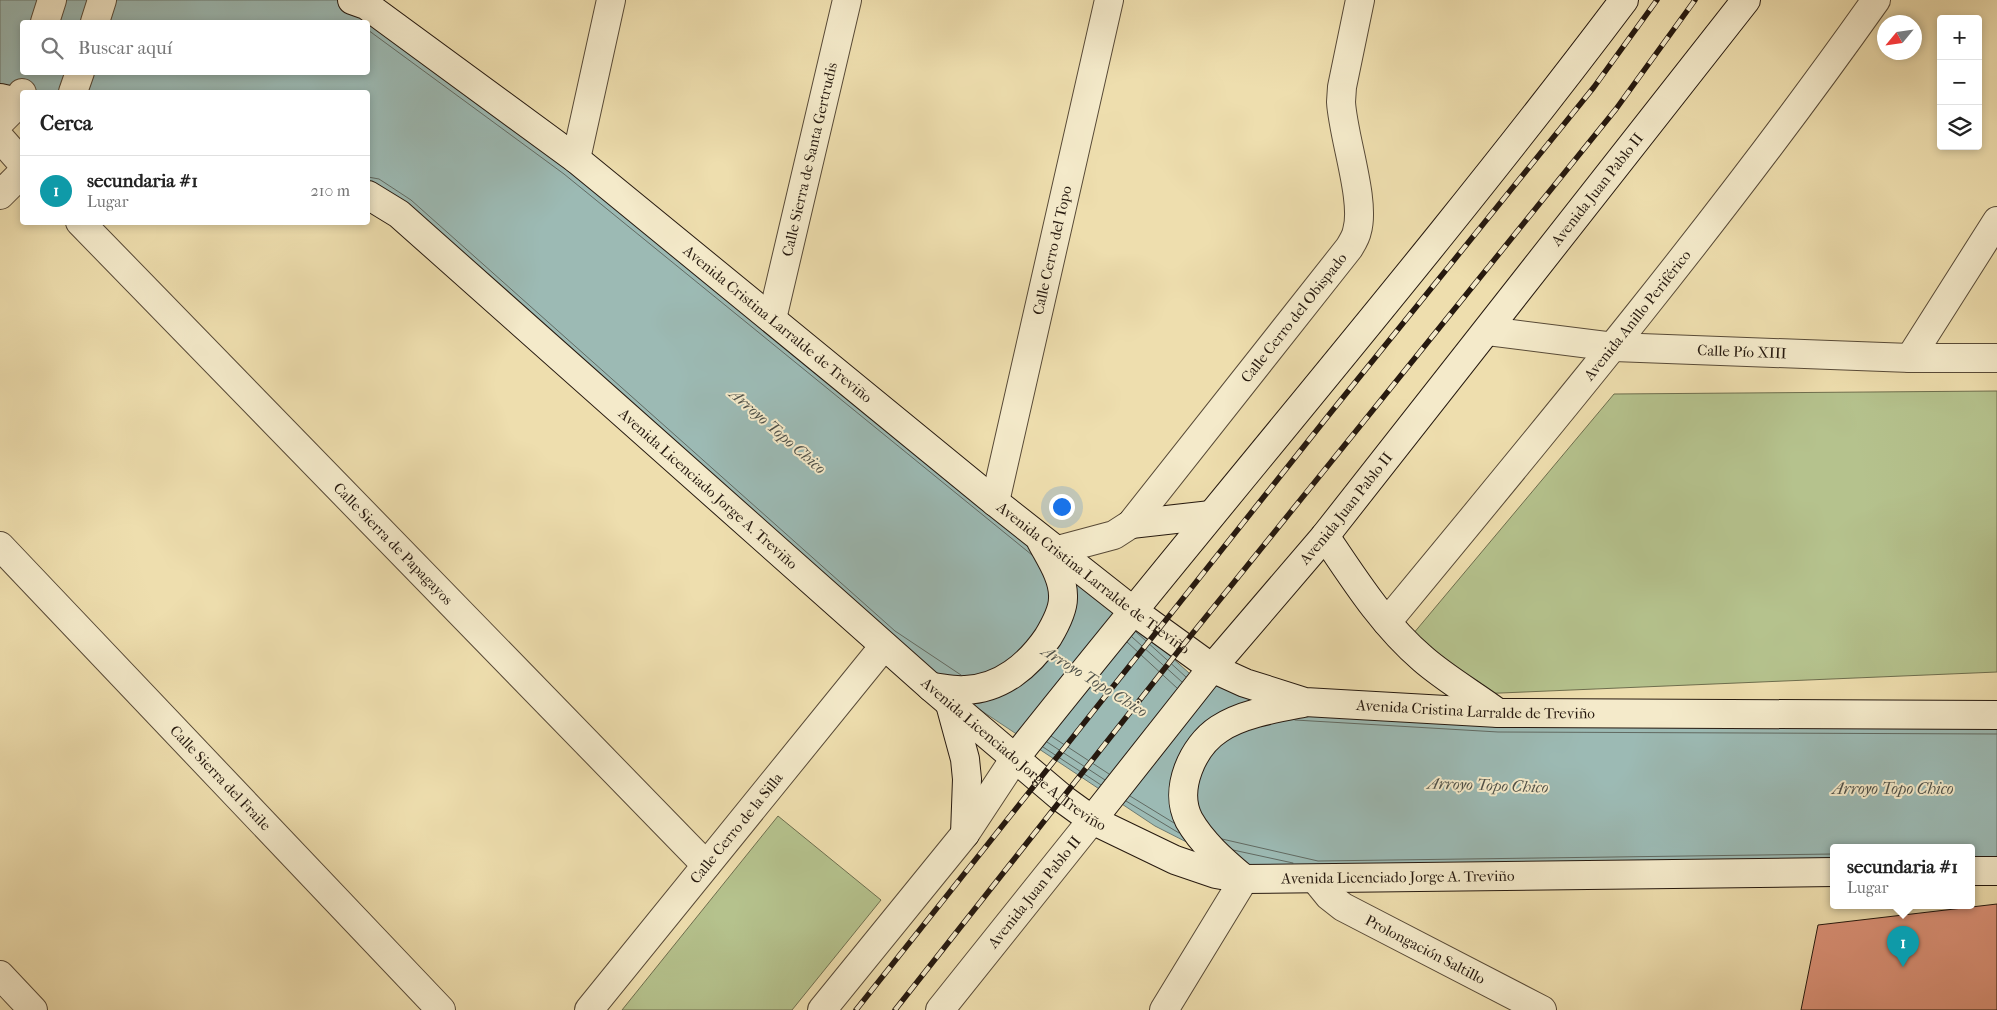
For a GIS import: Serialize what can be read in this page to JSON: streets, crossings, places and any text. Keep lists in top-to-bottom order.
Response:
{
  "streets": {
    "main road": [
      "Calle Sierra de Santa Gertrudis",
      "Avenida Juan Pablo II",
      "Calle Cerro del Topo",
      "Avenida Anillo Periférico",
      "Calle Cerro del Obispado",
      "Avenida Cristina Larralde de Treviño",
      "Calle Pío XIII",
      "Avenida Licenciado Jorge A. Treviño",
      "Calle Sierra de Papagayos",
      "Calle Sierra del Fraile",
      "Calle Cerro de la Silla",
      "Prolongación Saltillo"
    ]
  },
  "crossings": [
    ["Calle Sierra de Santa Gertrudis", "Avenida Cristina Larralde de Treviño"],
    ["Avenida Juan Pablo II", "Avenida Cristina Larralde de Treviño"],
    ["Avenida Juan Pablo II", "Calle Pío XIII"],
    ["Avenida Juan Pablo II", "Avenida Licenciado Jorge A. Treviño"],
    ["Calle Cerro del Topo", "Avenida Cristina Larralde de Treviño"],
    ["Avenida Anillo Periférico", "Calle Pío XIII"],
    ["Calle Cerro del Obispado", "Avenida Cristina Larralde de Treviño"],
    ["Avenida Licenciado Jorge A. Treviño", "Calle Cerro de la Silla"],
    ["Avenida Licenciado Jorge A. Treviño", "Prolongación Saltillo"],
    ["Calle Sierra de Papagayos", "Calle Cerro de la Silla"]
  ],
  "water": ["Arroyo Topo Chico"],
  "north": "bottom left",
  "page": {
    "map_buttons": ["+", "−"],
    "search": "Buscar aquí",
    "heading": "Cerca",
    "list": [
      {
        "mark": "1",
        "name": "secundaria #1",
        "note": "Lugar",
        "value": "210 m"
      }
    ],
    "popup": ["secundaria #1", "Lugar"],
    "pins": "1"
  }
}
